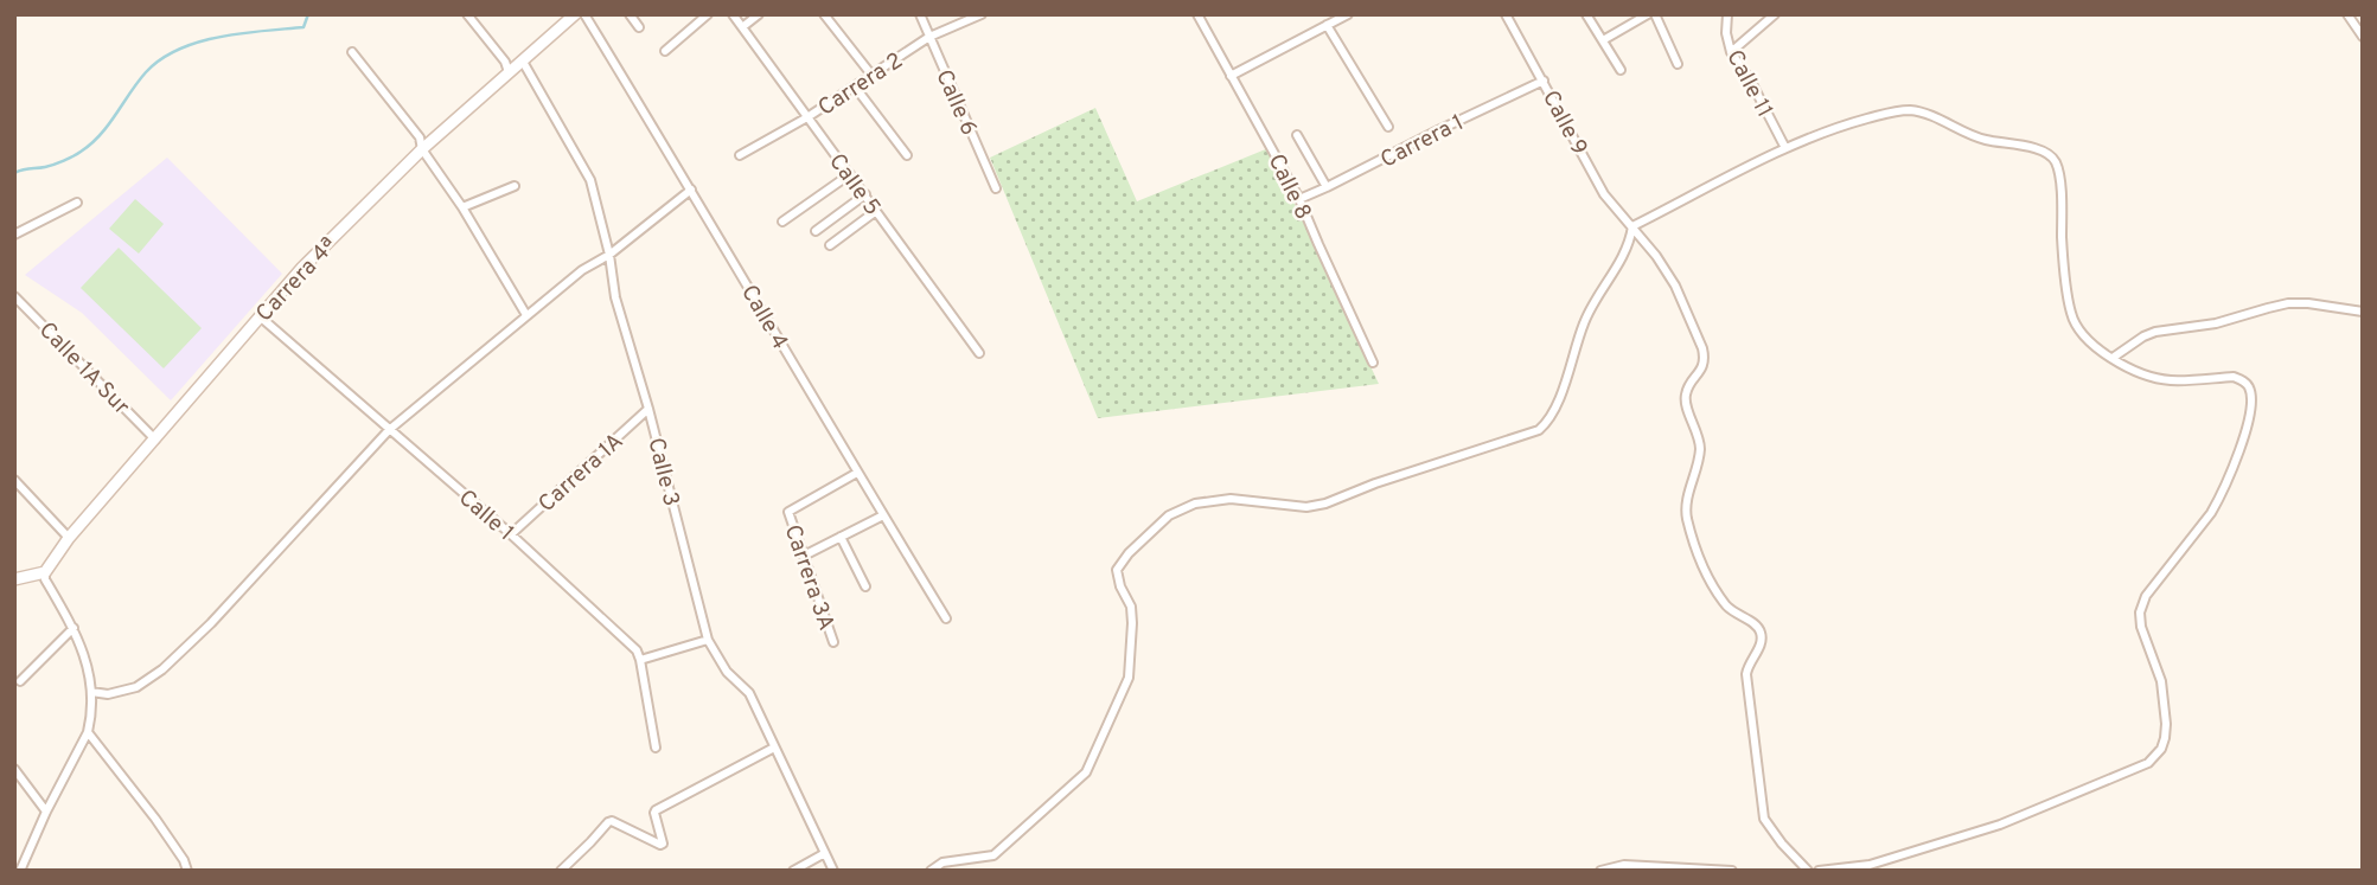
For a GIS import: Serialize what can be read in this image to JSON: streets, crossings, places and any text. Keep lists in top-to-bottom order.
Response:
{
  "streets": {
    "street": [
      "Carrera 2",
      "Calle 11",
      "Calle 6",
      "Calle 9",
      "Carrera 1",
      "Calle 5",
      "Calle 8",
      "Carrera 4ª",
      "Calle 4",
      "Calle 1A Sur",
      "Carrera 1A",
      "Calle 3",
      "Calle 1",
      "Carrera 3A"
    ]
  },
  "crossings": [
    ["Carrera 2", "Calle 6"],
    ["Carrera 2", "Calle 5"],
    ["Calle 9", "Carrera 1"],
    ["Carrera 1", "Calle 8"],
    ["Carrera 4ª", "Calle 1A Sur"],
    ["Carrera 4ª", "Calle 3"],
    ["Carrera 4ª", "Calle 1"],
    ["Calle 4", "Carrera 3A"],
    ["Carrera 1A", "Calle 3"],
    ["Carrera 1A", "Calle 1"]
  ]
}
